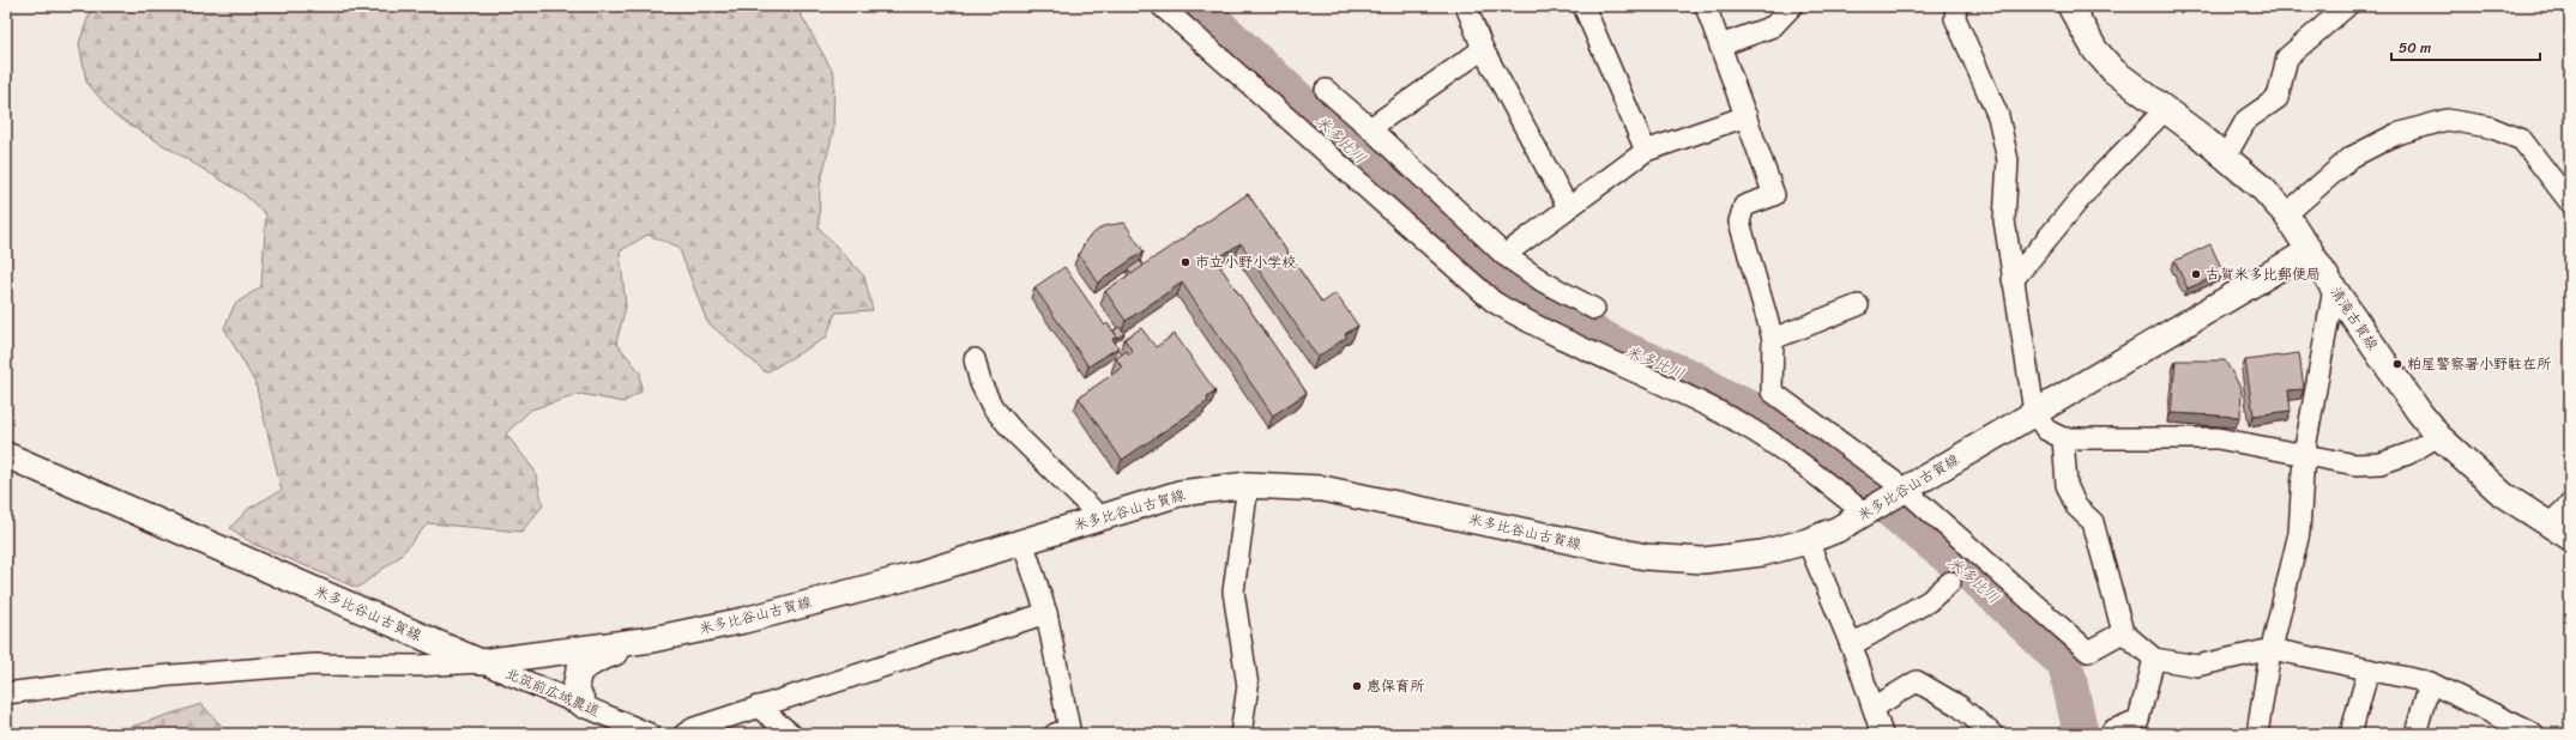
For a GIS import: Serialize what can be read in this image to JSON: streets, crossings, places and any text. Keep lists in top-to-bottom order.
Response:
{
  "streets": {
    "main road": ["清滝古賀線", "米多比谷山古賀線"],
    "street": ["北筑前広域農道"]
  },
  "crossings": [
    ["清滝古賀線", "米多比谷山古賀線"],
    ["米多比谷山古賀線", "北筑前広域農道"]
  ],
  "water": ["米多比川"],
  "places": [
    "市立小野小学校",
    "古賀米多比郵便局",
    "粕屋警察署小野駐在所",
    "恵保育所"
  ],
  "scale_bar": "50 m"
}
